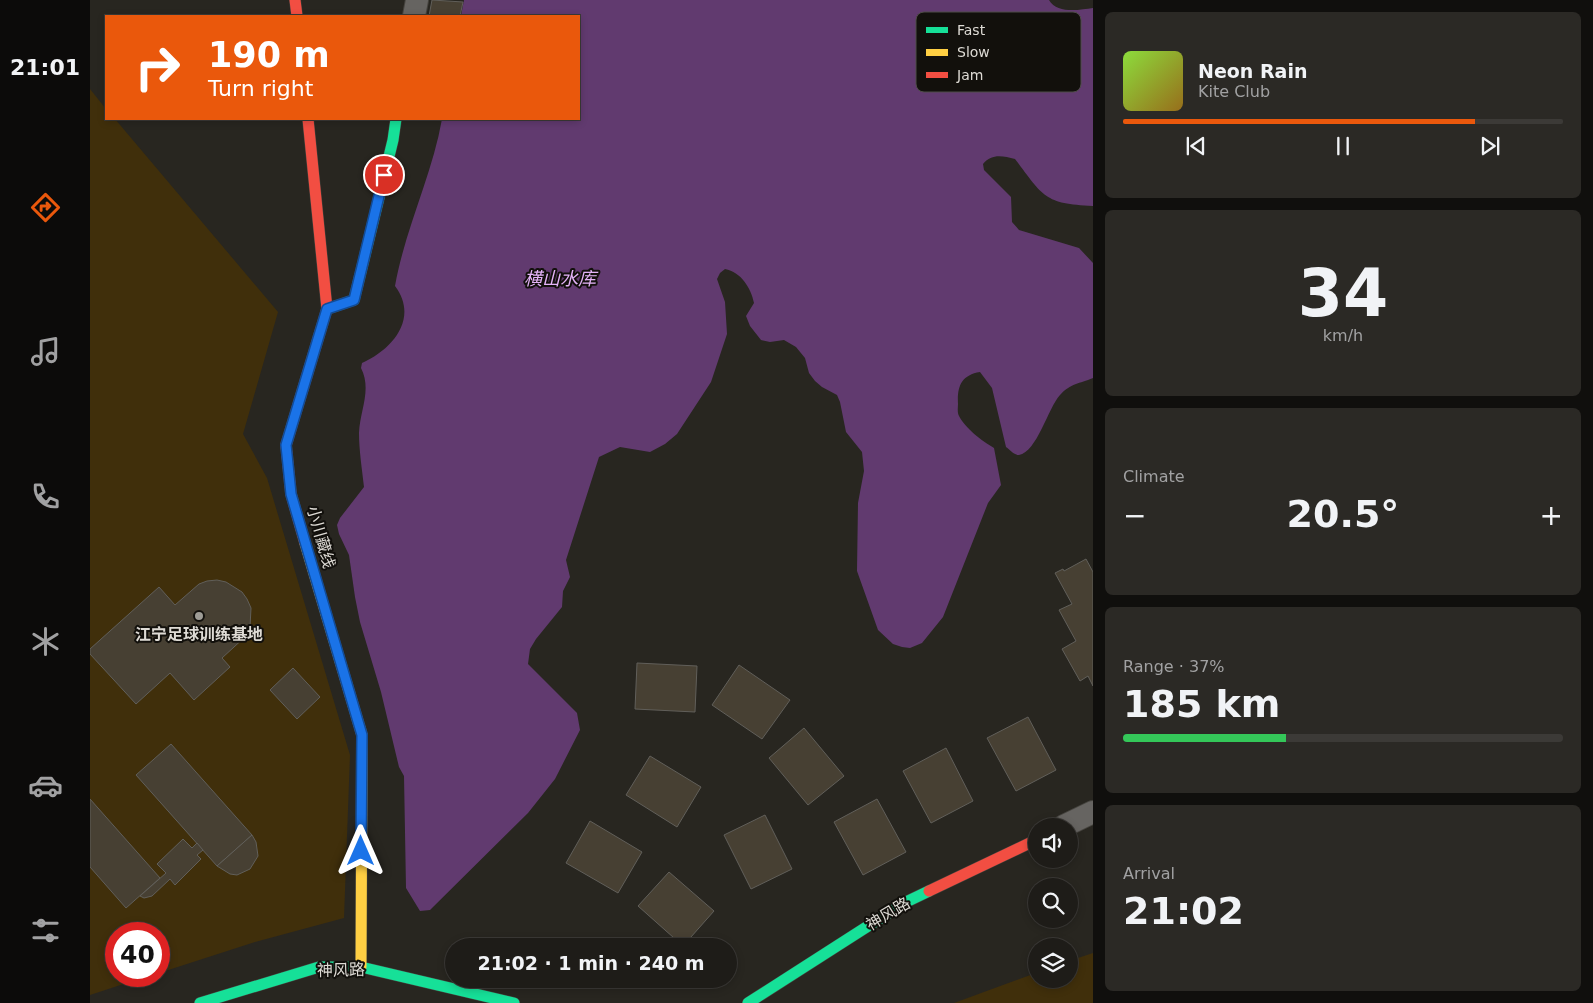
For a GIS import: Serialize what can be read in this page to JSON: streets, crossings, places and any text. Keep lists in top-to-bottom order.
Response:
{
  "streets": {
    "street": ["小川藏线", "神风路"]
  },
  "crossings": [
    ["小川藏线", "神风路"]
  ],
  "water": ["横山水库"],
  "places": ["江宁足球训练基地"],
  "legend": ["Fast", "Slow", "Jam"],
  "page": {
    "tabs": "21:01",
    "turn": ["190 m", "Turn right"],
    "song": ["Neon Rain", "Kite Club"],
    "tile": [
      ["34", "km/h"],
      "Climate",
      ["Range · 37%", "185 km"],
      ["Arrival", "21:02"]
    ],
    "heat": ["−", "20.5°", "+"],
    "limit": "40",
    "trip": "21:02 · 1 min · 240 m"
  }
}
